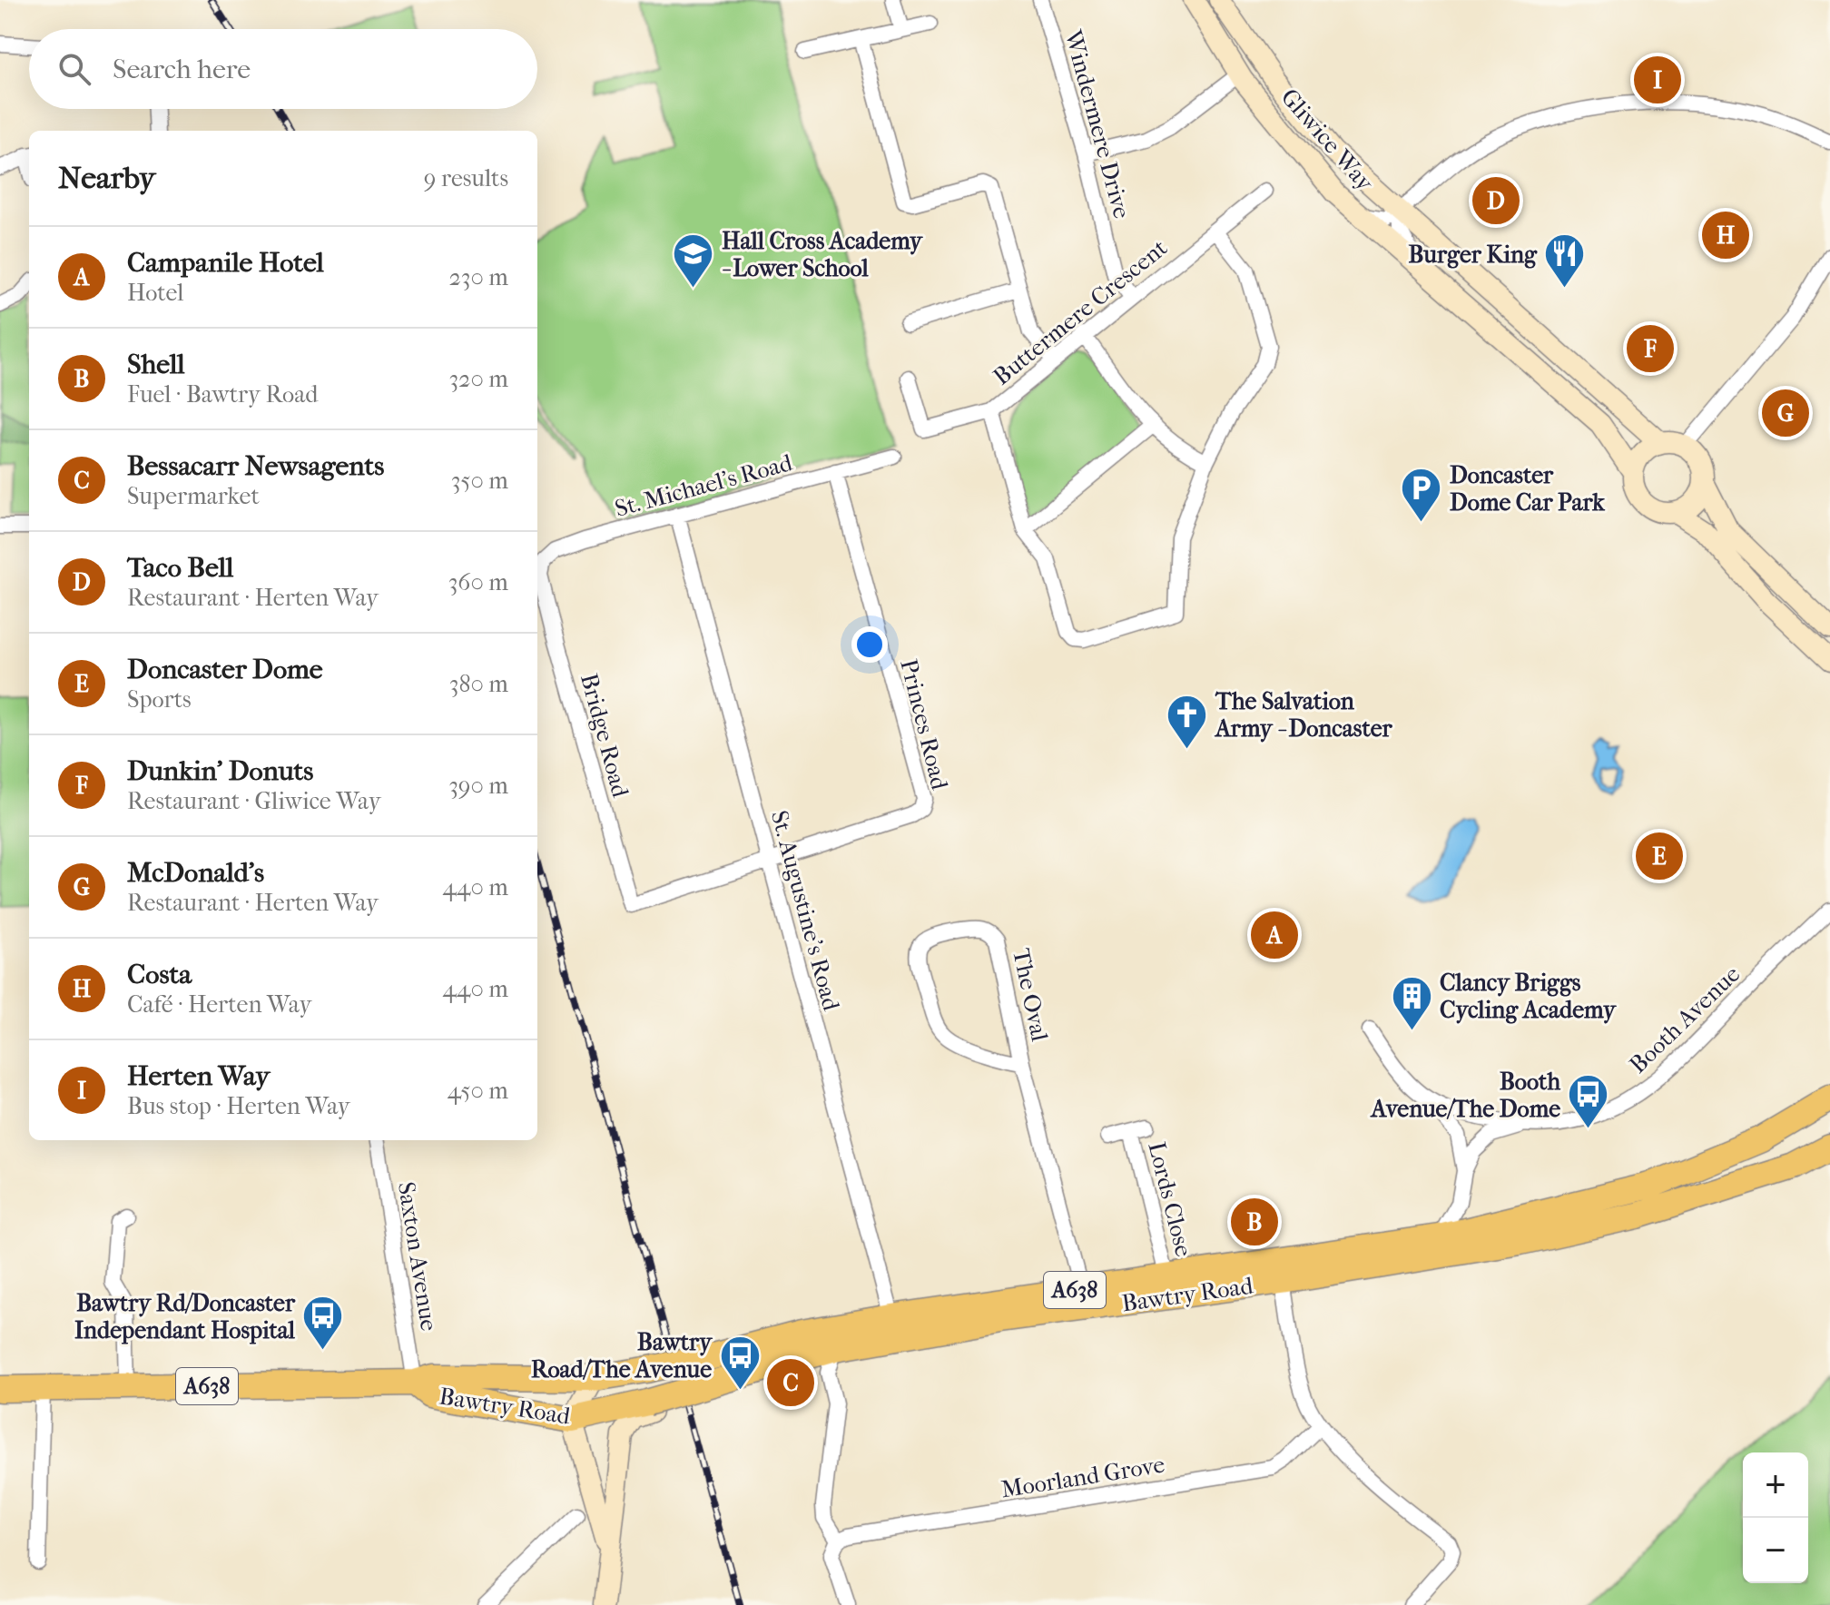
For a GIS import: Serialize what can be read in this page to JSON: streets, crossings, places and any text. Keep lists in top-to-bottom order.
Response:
{
  "streets": {
    "highway": ["A638", "Bawtry Road"],
    "street": [
      "Windermere Drive",
      "Gliwice Way",
      "Buttermere Crescent",
      "St. Michael's Road",
      "Princes Road",
      "Bridge Road",
      "St. Augustine's Road",
      "The Oval",
      "Booth Avenue",
      "Lords Close",
      "Saxton Avenue",
      "Moorland Grove"
    ]
  },
  "crossings": [
    ["Windermere Drive", "Buttermere Crescent"],
    ["St. Michael's Road", "Princes Road"],
    ["St. Michael's Road", "Bridge Road"],
    ["St. Michael's Road", "St. Augustine's Road"],
    ["Princes Road", "Bridge Road"],
    ["Princes Road", "St. Augustine's Road"],
    ["Bridge Road", "St. Augustine's Road"],
    ["St. Augustine's Road", "Bawtry Road"],
    ["The Oval", "Bawtry Road"],
    ["Lords Close", "Bawtry Road"],
    ["Saxton Avenue", "Bawtry Road"]
  ],
  "places": {
    "school or university": ["Hall Cross Academy - Lower School"],
    "restaurant": ["Burger King"],
    "parking": ["Doncaster Dome Car Park"],
    "church": ["The Salvation Army - Doncaster"],
    "building": ["Clancy Briggs Cycling Academy"],
    "bus stop": ["Booth Avenue/The Dome", "Bawtry Rd/Doncaster Independant Hospital", "Bawtry Road/The Avenue"]
  },
  "page": {
    "search": "Search here",
    "pins": [
      "I",
      "D",
      "H",
      "F",
      "G",
      "E",
      "A",
      "B",
      "C"
    ],
    "heading": ["Nearby", "9 results"],
    "list": [
      {
        "mark": "A",
        "name": "Campanile Hotel",
        "note": "Hotel",
        "value": "230 m"
      },
      {
        "mark": "B",
        "name": "Shell",
        "note": "Fuel · Bawtry Road",
        "value": "320 m"
      },
      {
        "mark": "C",
        "name": "Bessacarr Newsagents",
        "note": "Supermarket",
        "value": "350 m"
      },
      {
        "mark": "D",
        "name": "Taco Bell",
        "note": "Restaurant · Herten Way",
        "value": "360 m"
      },
      {
        "mark": "E",
        "name": "Doncaster Dome",
        "note": "Sports",
        "value": "380 m"
      },
      {
        "mark": "F",
        "name": "Dunkin' Donuts",
        "note": "Restaurant · Gliwice Way",
        "value": "390 m"
      },
      {
        "mark": "G",
        "name": "McDonald's",
        "note": "Restaurant · Herten Way",
        "value": "440 m"
      },
      {
        "mark": "H",
        "name": "Costa",
        "note": "Café · Herten Way",
        "value": "440 m"
      },
      {
        "mark": "I",
        "name": "Herten Way",
        "note": "Bus stop · Herten Way",
        "value": "450 m"
      }
    ],
    "map_buttons": ["+", "−"]
  }
}
